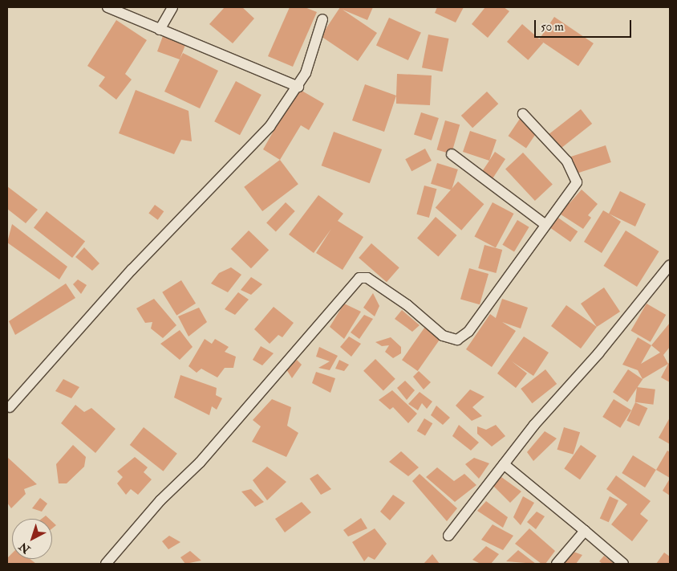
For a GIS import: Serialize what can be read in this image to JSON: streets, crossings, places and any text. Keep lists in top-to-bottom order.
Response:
{
  "scale_bar": "50 m",
  "north": "bottom left"
}
